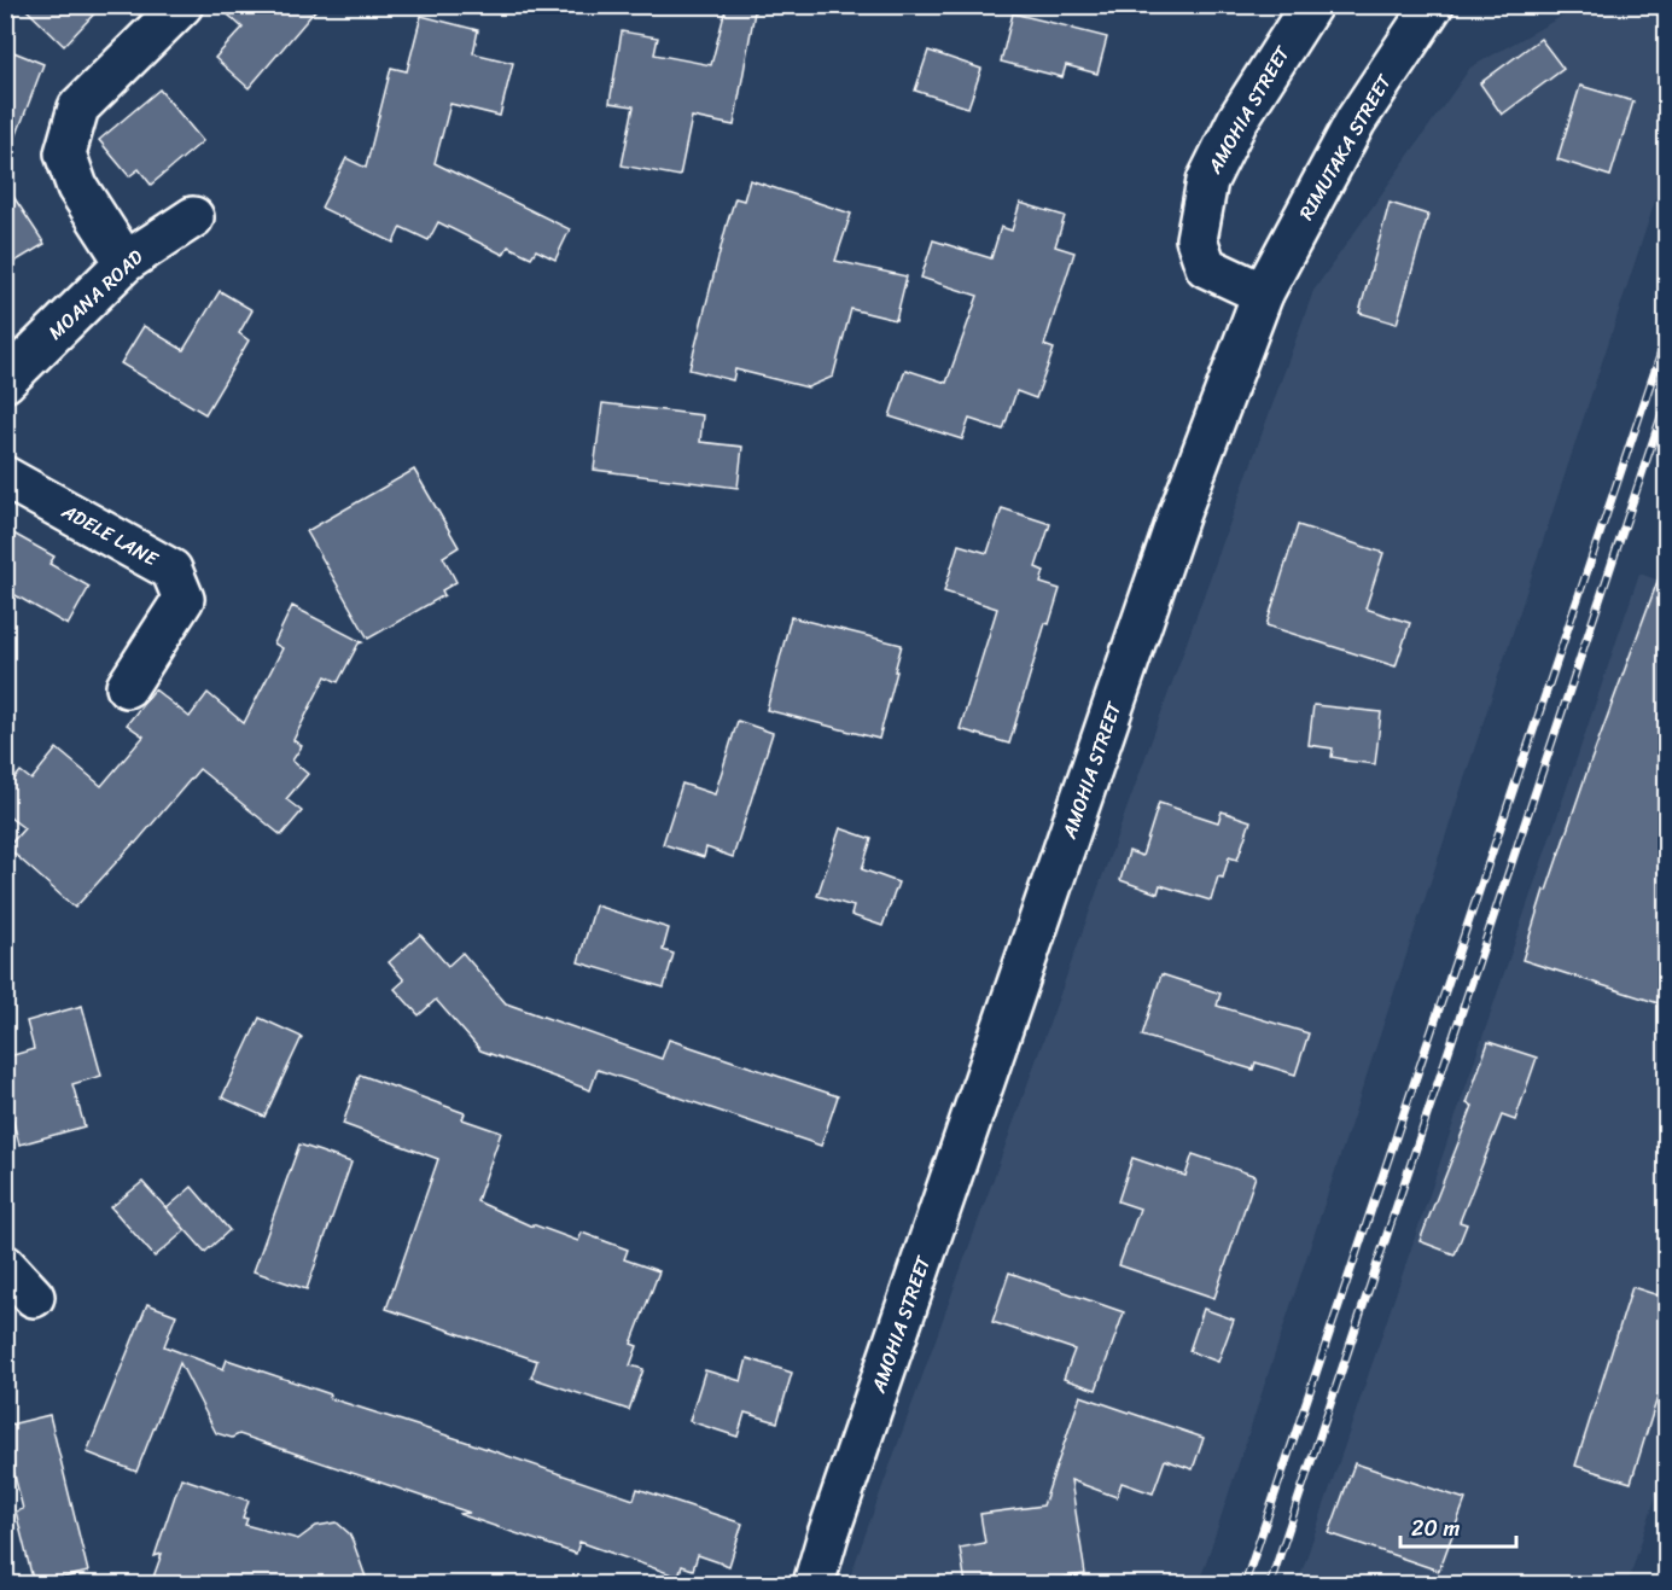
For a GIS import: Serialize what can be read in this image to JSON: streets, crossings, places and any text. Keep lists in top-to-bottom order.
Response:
{
  "streets": {
    "main road": [
      "AMOHIA STREET",
      "RIMUTAKA STREET",
      "MOANA ROAD",
      "ADELE LANE"
    ]
  },
  "crossings": [
    ["AMOHIA STREET", "RIMUTAKA STREET"]
  ],
  "scale_bar": "20 m"
}
